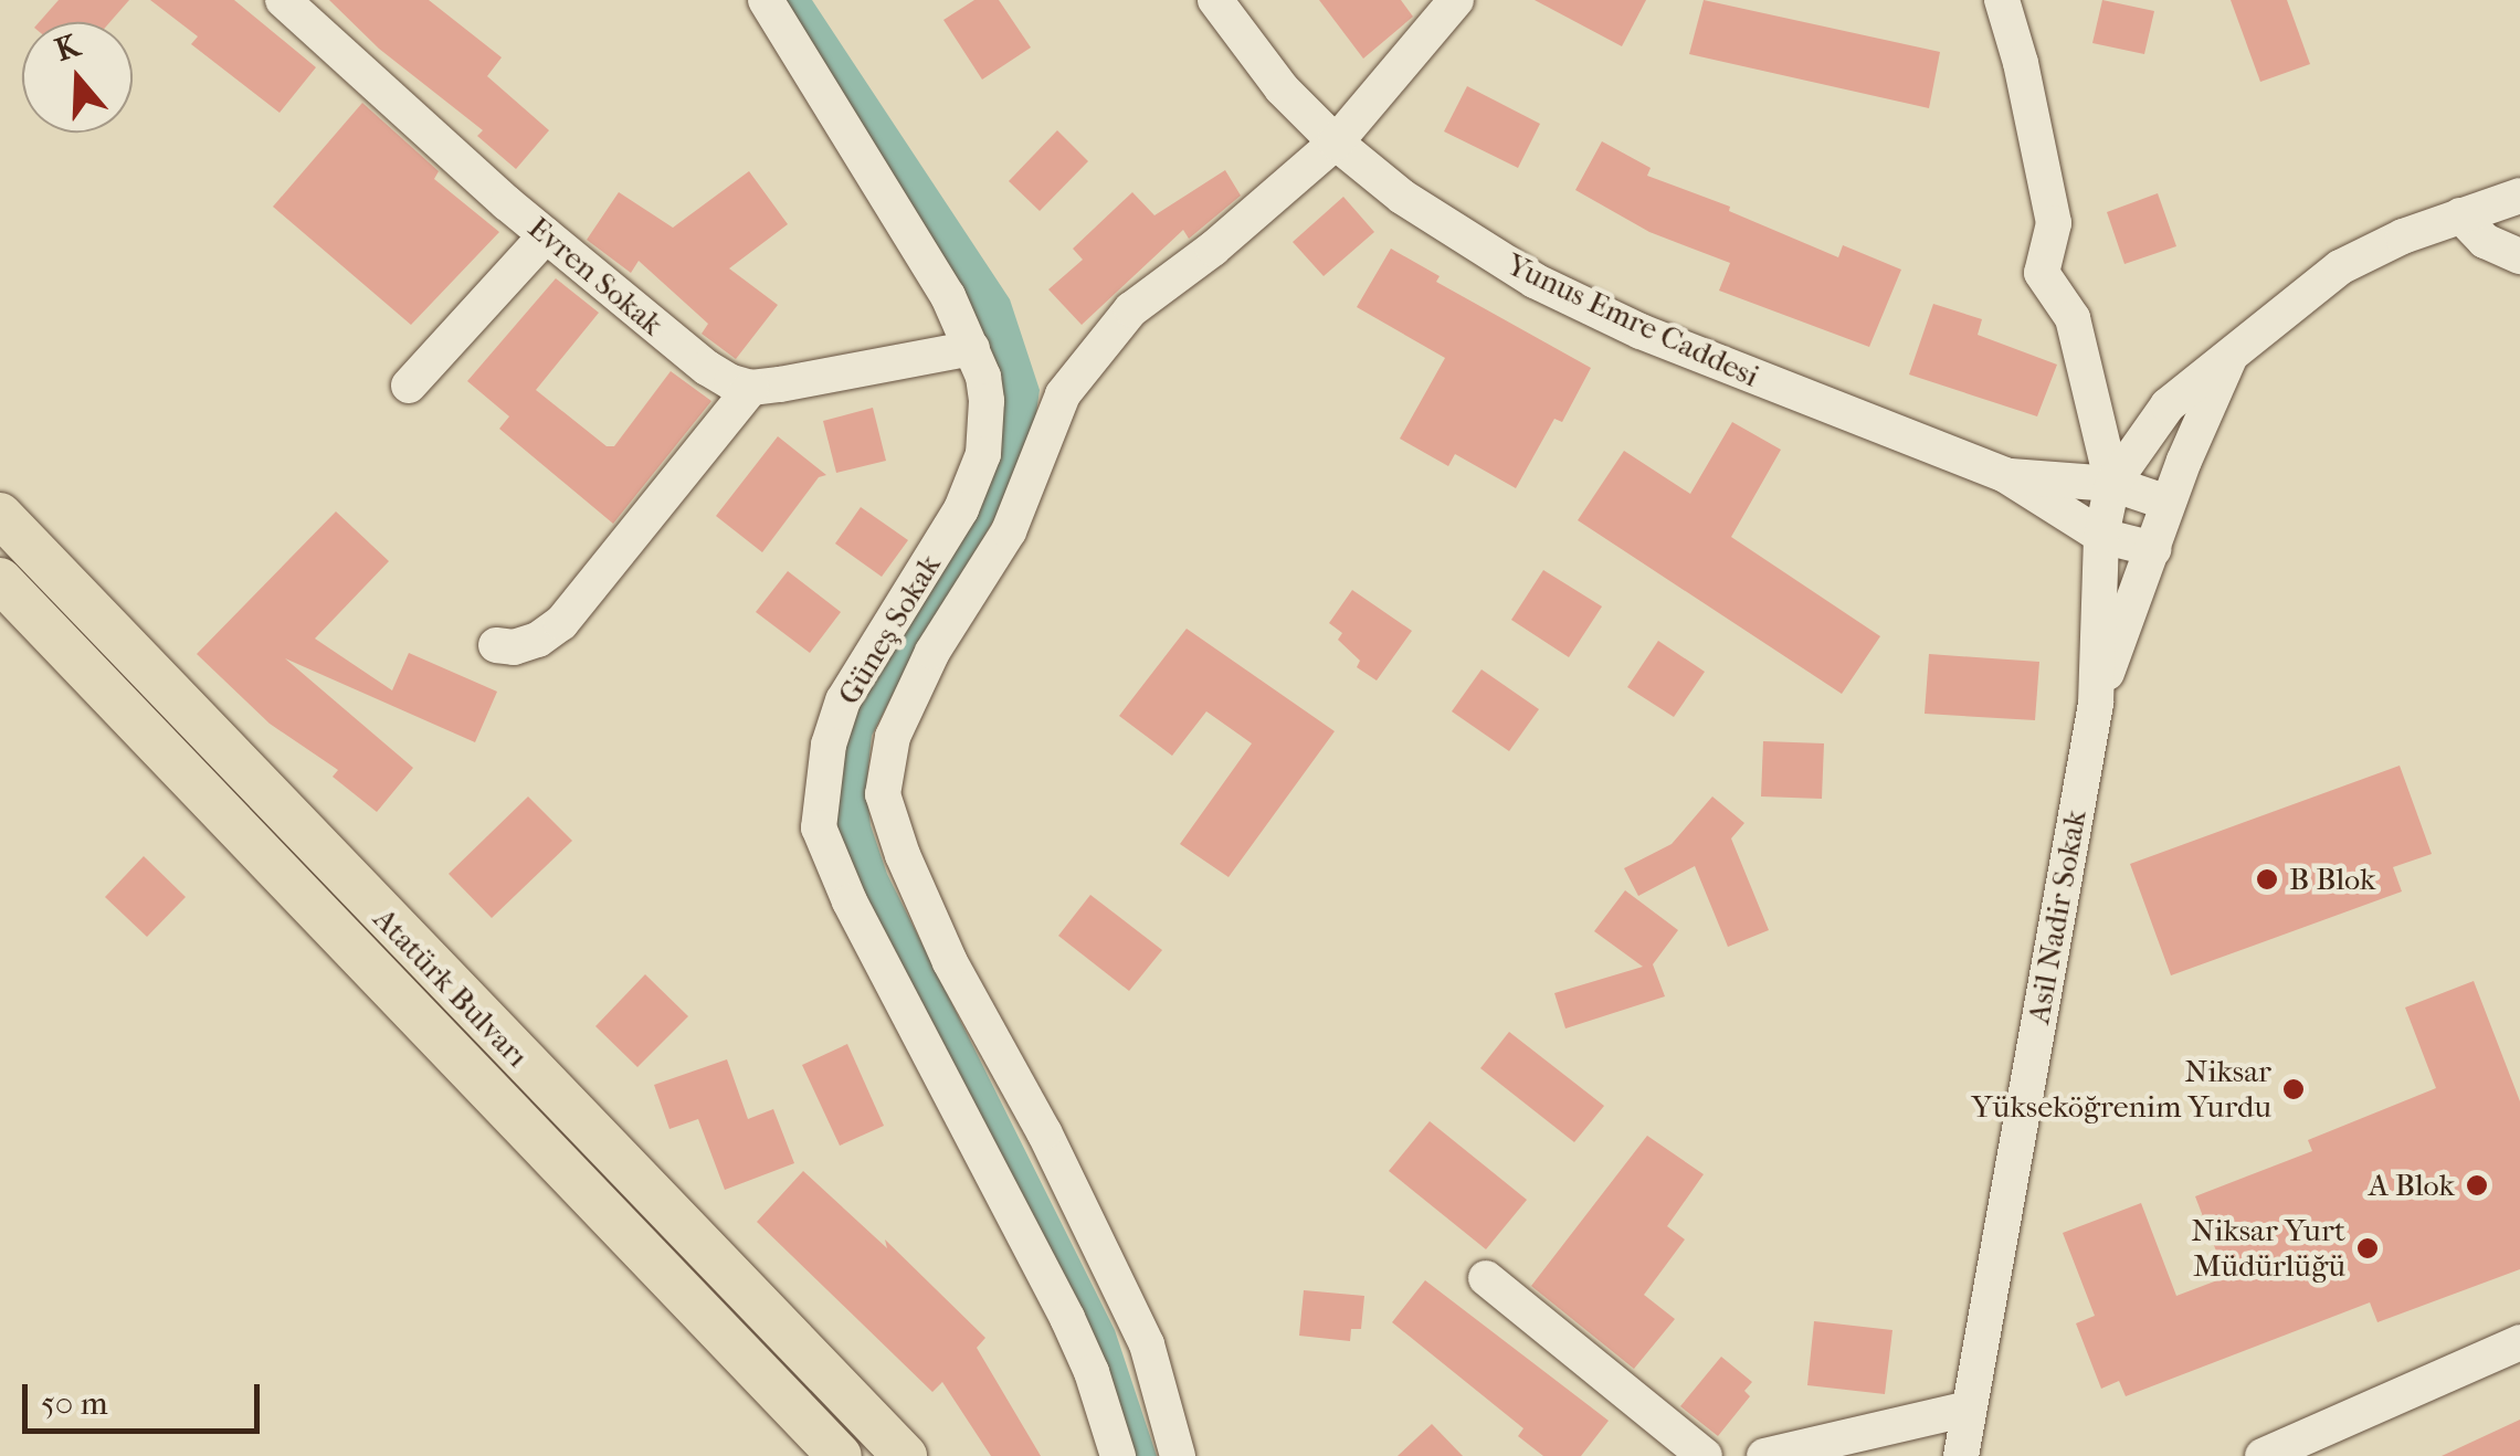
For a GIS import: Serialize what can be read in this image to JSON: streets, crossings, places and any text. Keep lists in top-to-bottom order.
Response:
{
  "streets": {
    "main road": ["Atatürk Bulvarı"],
    "street": [
      "Evren Sokak",
      "Yunus Emre Caddesi",
      "Güneş Sokak",
      "Asil Nadir Sokak"
    ]
  },
  "crossings": [
    ["Yunus Emre Caddesi", "Asil Nadir Sokak"]
  ],
  "places": [
    "B Blok",
    "Niksar Yükseköğrenim Yurdu",
    "A Blok",
    "Niksar Yurt Müdürlüğü"
  ],
  "scale_bar": "50 m",
  "north": "top"
}
